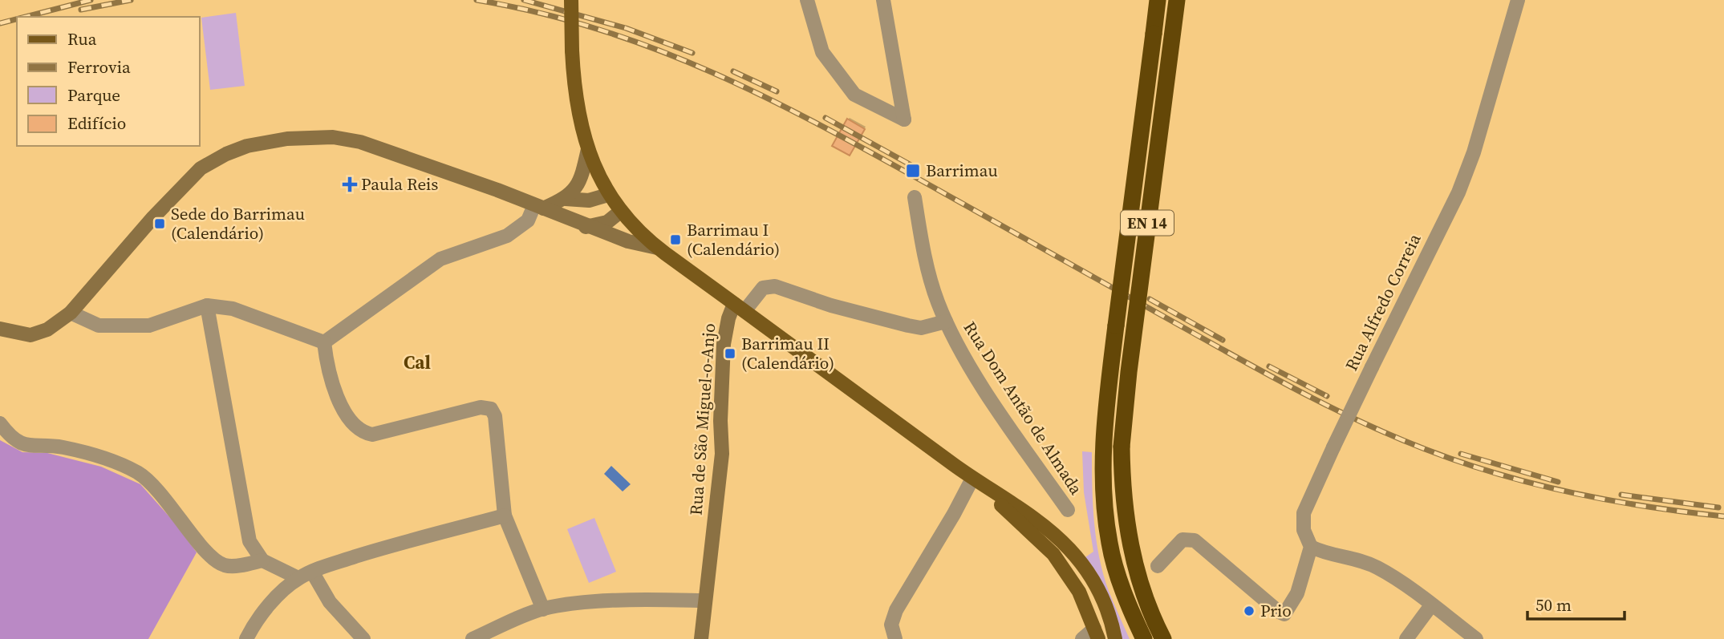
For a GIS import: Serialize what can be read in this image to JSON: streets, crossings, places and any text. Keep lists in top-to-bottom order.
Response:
{
  "streets": {
    "highway": ["EN 14"],
    "main road": ["Rua de São Miguel-o-Anjo"],
    "street": ["Rua Alfredo Correia", "Rua Dom Antão de Almada"]
  },
  "districts": ["Cal"],
  "places": {
    "transit": [
      "Barrimau",
      "Sede do Barrimau (Calendário)",
      "Barrimau I (Calendário)",
      "Barrimau II (Calendário)"
    ],
    "health": ["Paula Reis"],
    "other": ["Prio"]
  },
  "legend": [
    "Rua",
    "Ferrovia",
    "Parque",
    "Edifício"
  ],
  "scale_bar": "50 m"
}
